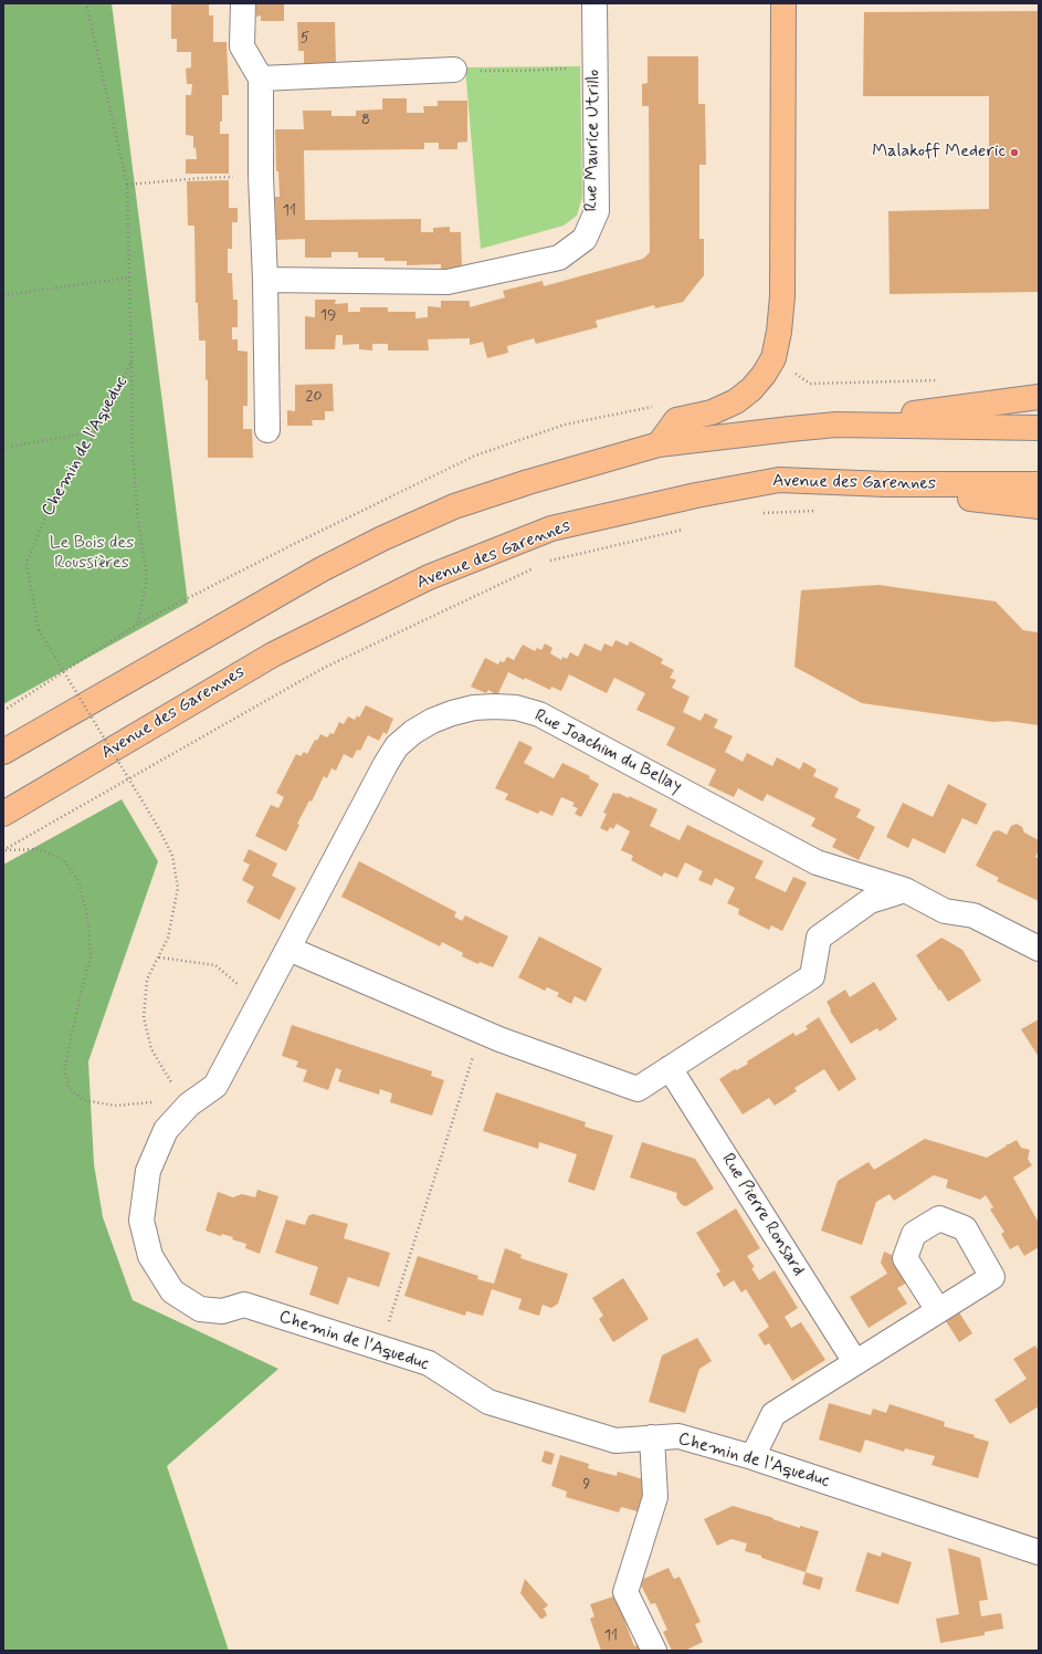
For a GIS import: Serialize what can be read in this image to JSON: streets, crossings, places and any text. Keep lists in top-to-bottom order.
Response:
{
  "streets": {
    "main road": ["Avenue des Garennes"],
    "street": [
      "Rue Maurice Utrillo",
      "Chemin de l'Aqueduc",
      "Rue Joachim du Bellay",
      "Rue Pierre Ronsard"
    ]
  },
  "crossings": [
    ["Chemin de l'Aqueduc", "Rue Joachim du Bellay"]
  ],
  "parks": ["Le Bois des Roussières"],
  "places": ["Malakoff Mederic"],
  "house_numbers": [
    "5",
    "8",
    "11",
    "19",
    "20",
    "9",
    "11"
  ]
}
